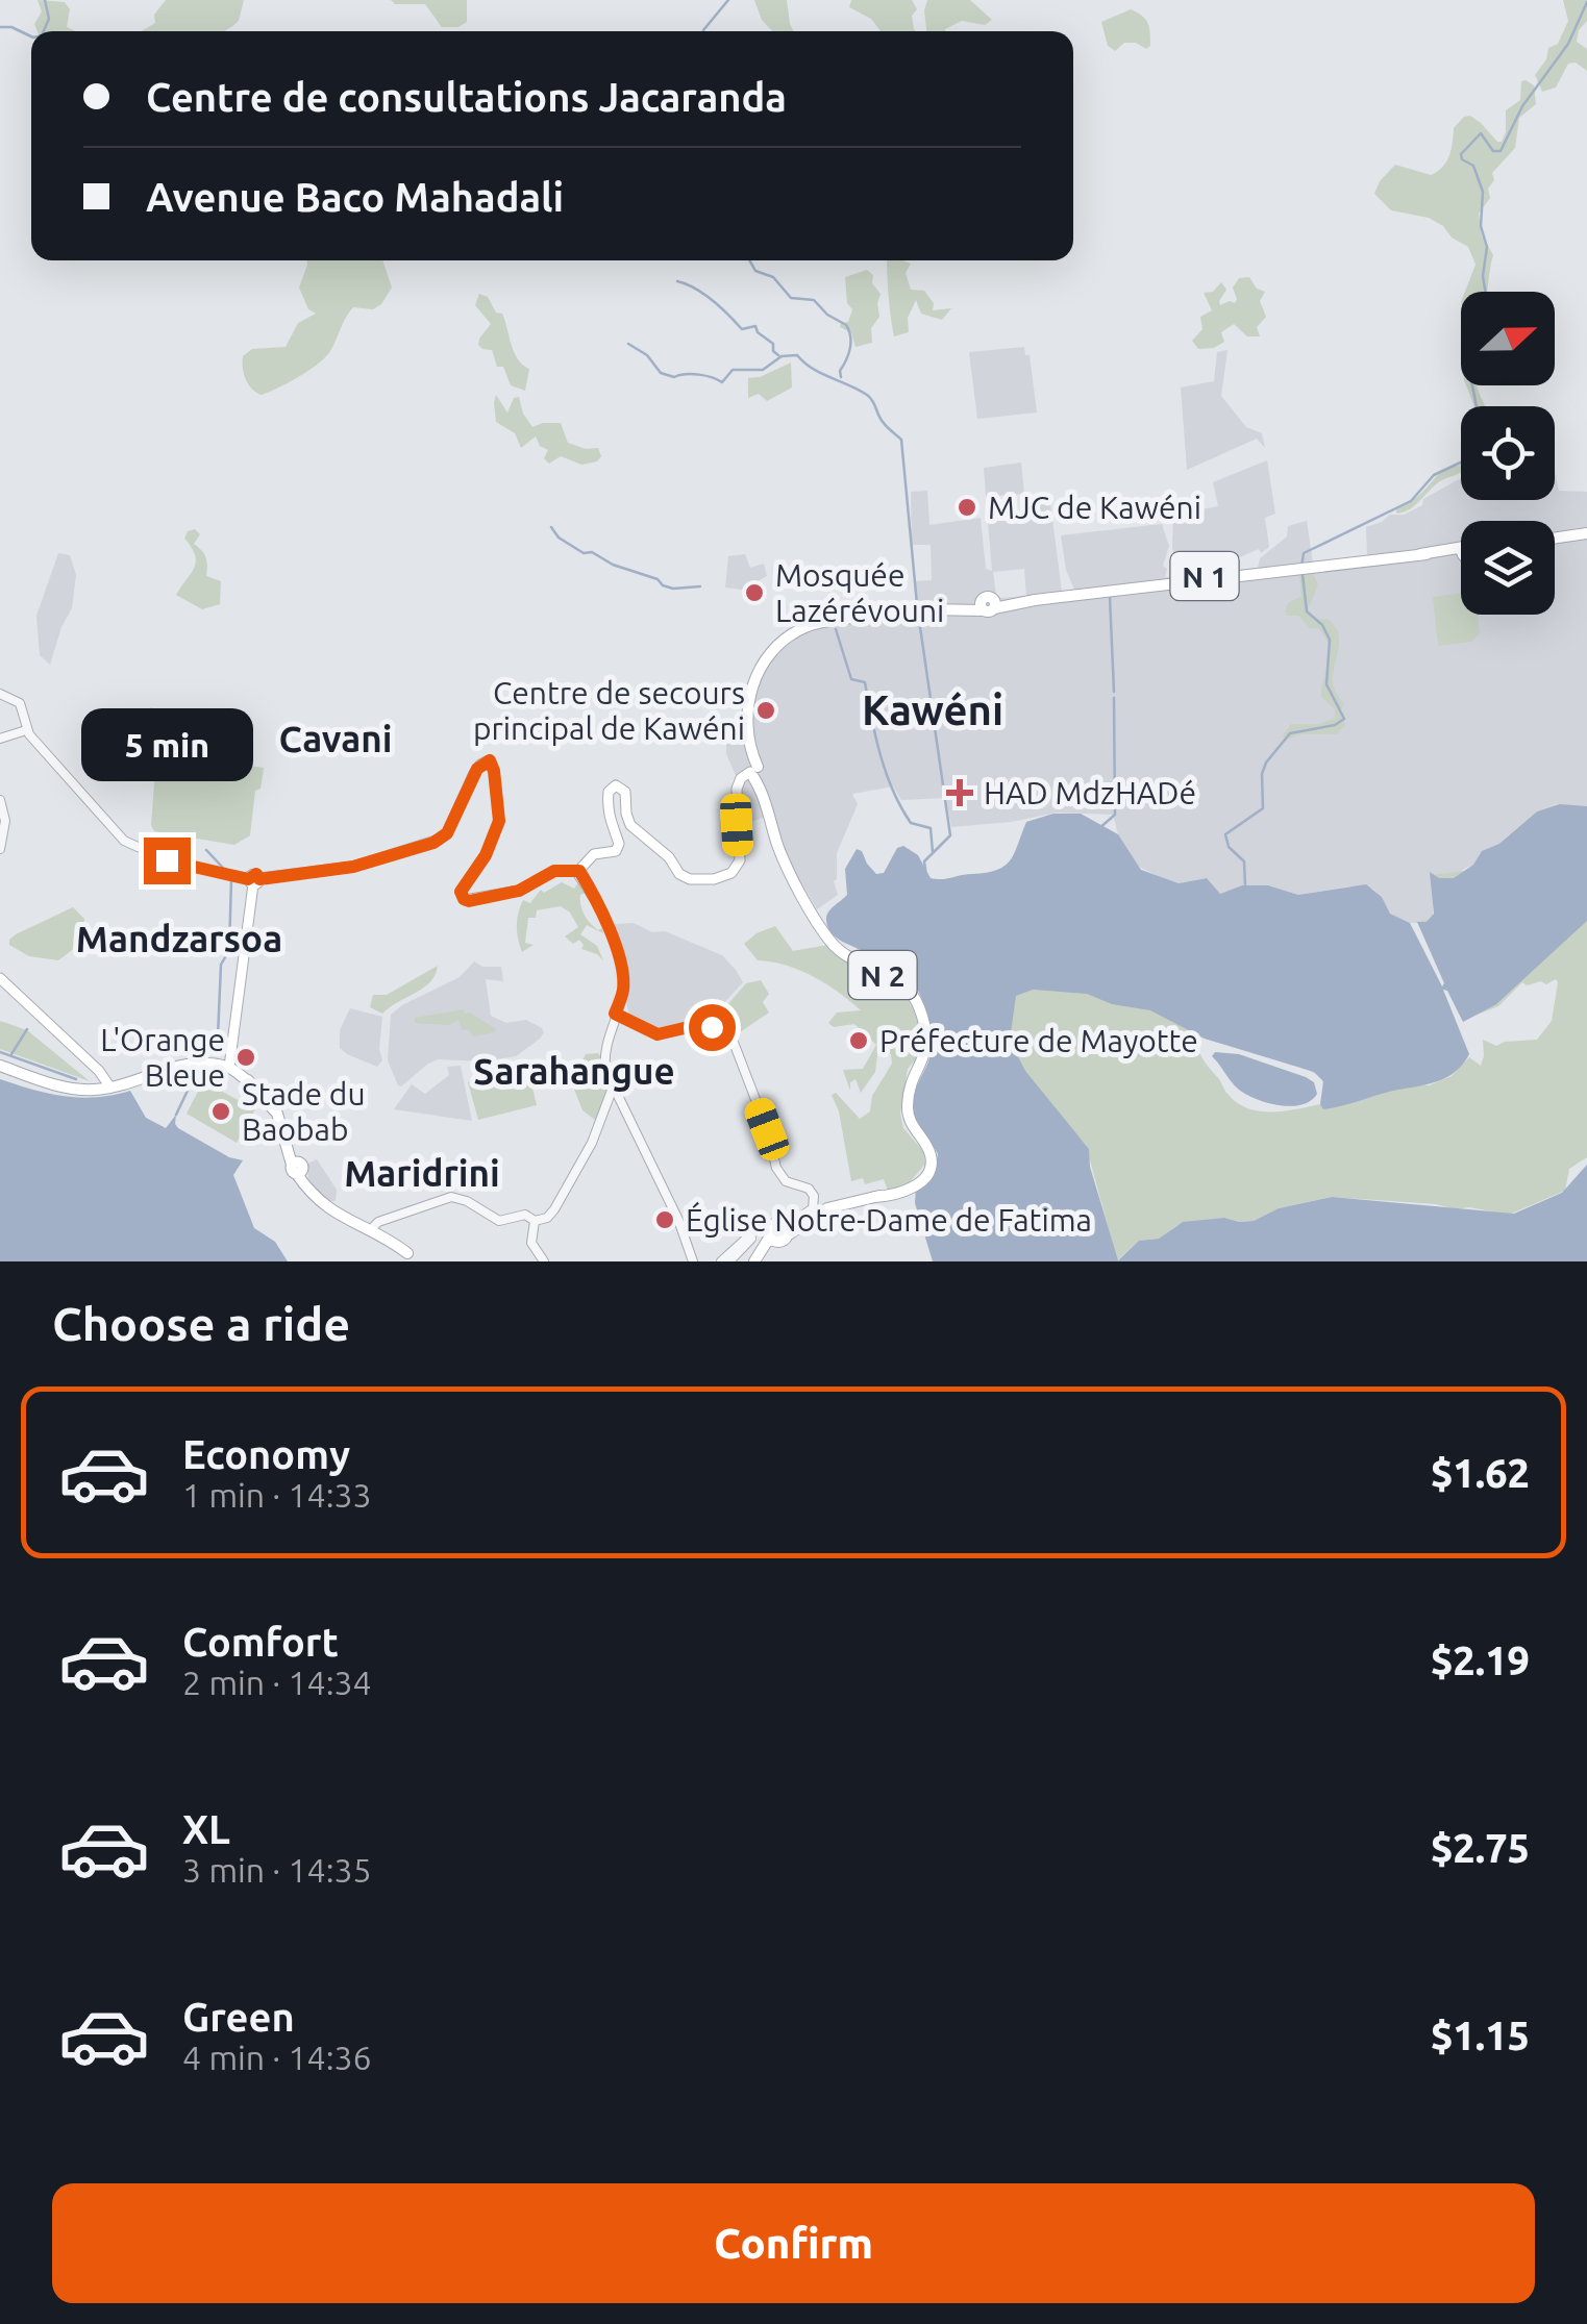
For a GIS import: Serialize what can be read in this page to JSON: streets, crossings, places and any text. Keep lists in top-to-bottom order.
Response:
{
  "streets": {
    "main road": ["N 1", "N 2"]
  },
  "crossings": [
    ["N 1", "N 2"]
  ],
  "districts": [
    "Kawéni",
    "Cavani",
    "Mandzarsoa",
    "Sarahangue",
    "Maridrini"
  ],
  "places": {
    "other": [
      "MJC de Kawéni",
      "Mosquée Lazérévouni",
      "Centre de secours principal de Kawéni",
      "Préfecture de Mayotte",
      "L'Orange Bleue",
      "Stade du Baobab",
      "Église Notre-Dame de Fatima"
    ],
    "health": ["HAD MdzHADé"]
  },
  "north": "right",
  "page": {
    "banner": ["Centre de consultations Jacaranda", "Avenue Baco Mahadali"],
    "bubble": "5 min",
    "heading": "Choose a ride",
    "list": [
      {
        "name": "Economy",
        "note": "1 min · 14:33",
        "value": "$1.62"
      },
      {
        "name": "Comfort",
        "note": "2 min · 14:34",
        "value": "$2.19"
      },
      {
        "name": "XL",
        "note": "3 min · 14:35",
        "value": "$2.75"
      },
      {
        "name": "Green",
        "note": "4 min · 14:36",
        "value": "$1.15"
      }
    ],
    "buttons": "Confirm"
  }
}
